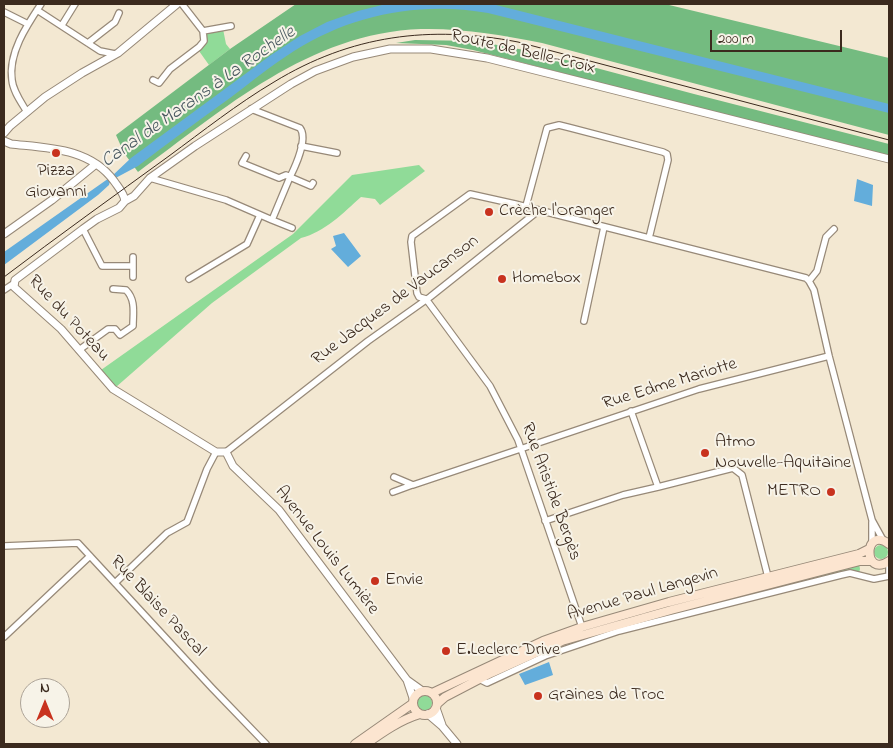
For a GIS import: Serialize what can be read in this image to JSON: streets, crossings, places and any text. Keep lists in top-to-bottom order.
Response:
{
  "streets": {
    "main road": ["Avenue Paul Langevin"],
    "street": [
      "Route de Belle-Croix",
      "Rue Jacques de Vaucanson",
      "Rue du Poteau",
      "Rue Edme Mariotte",
      "Rue Aristide Bergès",
      "Avenue Louis Lumière",
      "Rue Blaise Pascal"
    ]
  },
  "crossings": [
    ["Route de Belle-Croix", "Rue du Poteau"],
    ["Rue Jacques de Vaucanson", "Rue Aristide Bergès"],
    ["Rue Jacques de Vaucanson", "Avenue Louis Lumière"],
    ["Rue Edme Mariotte", "Rue Aristide Bergès"],
    ["Rue Aristide Bergès", "Avenue Paul Langevin"],
    ["Avenue Louis Lumière", "Avenue Paul Langevin"]
  ],
  "water": ["Canal de Marans à La Rochelle"],
  "places": [
    "Pizza Giovanni",
    "Crèche l'Oranger",
    "Homebox",
    "Atmo Nouvelle-Aquitaine",
    "METRO",
    "Envie",
    "E.Leclerc Drive",
    "Graines de Troc"
  ],
  "scale_bar": "200 m",
  "north": "top"
}
